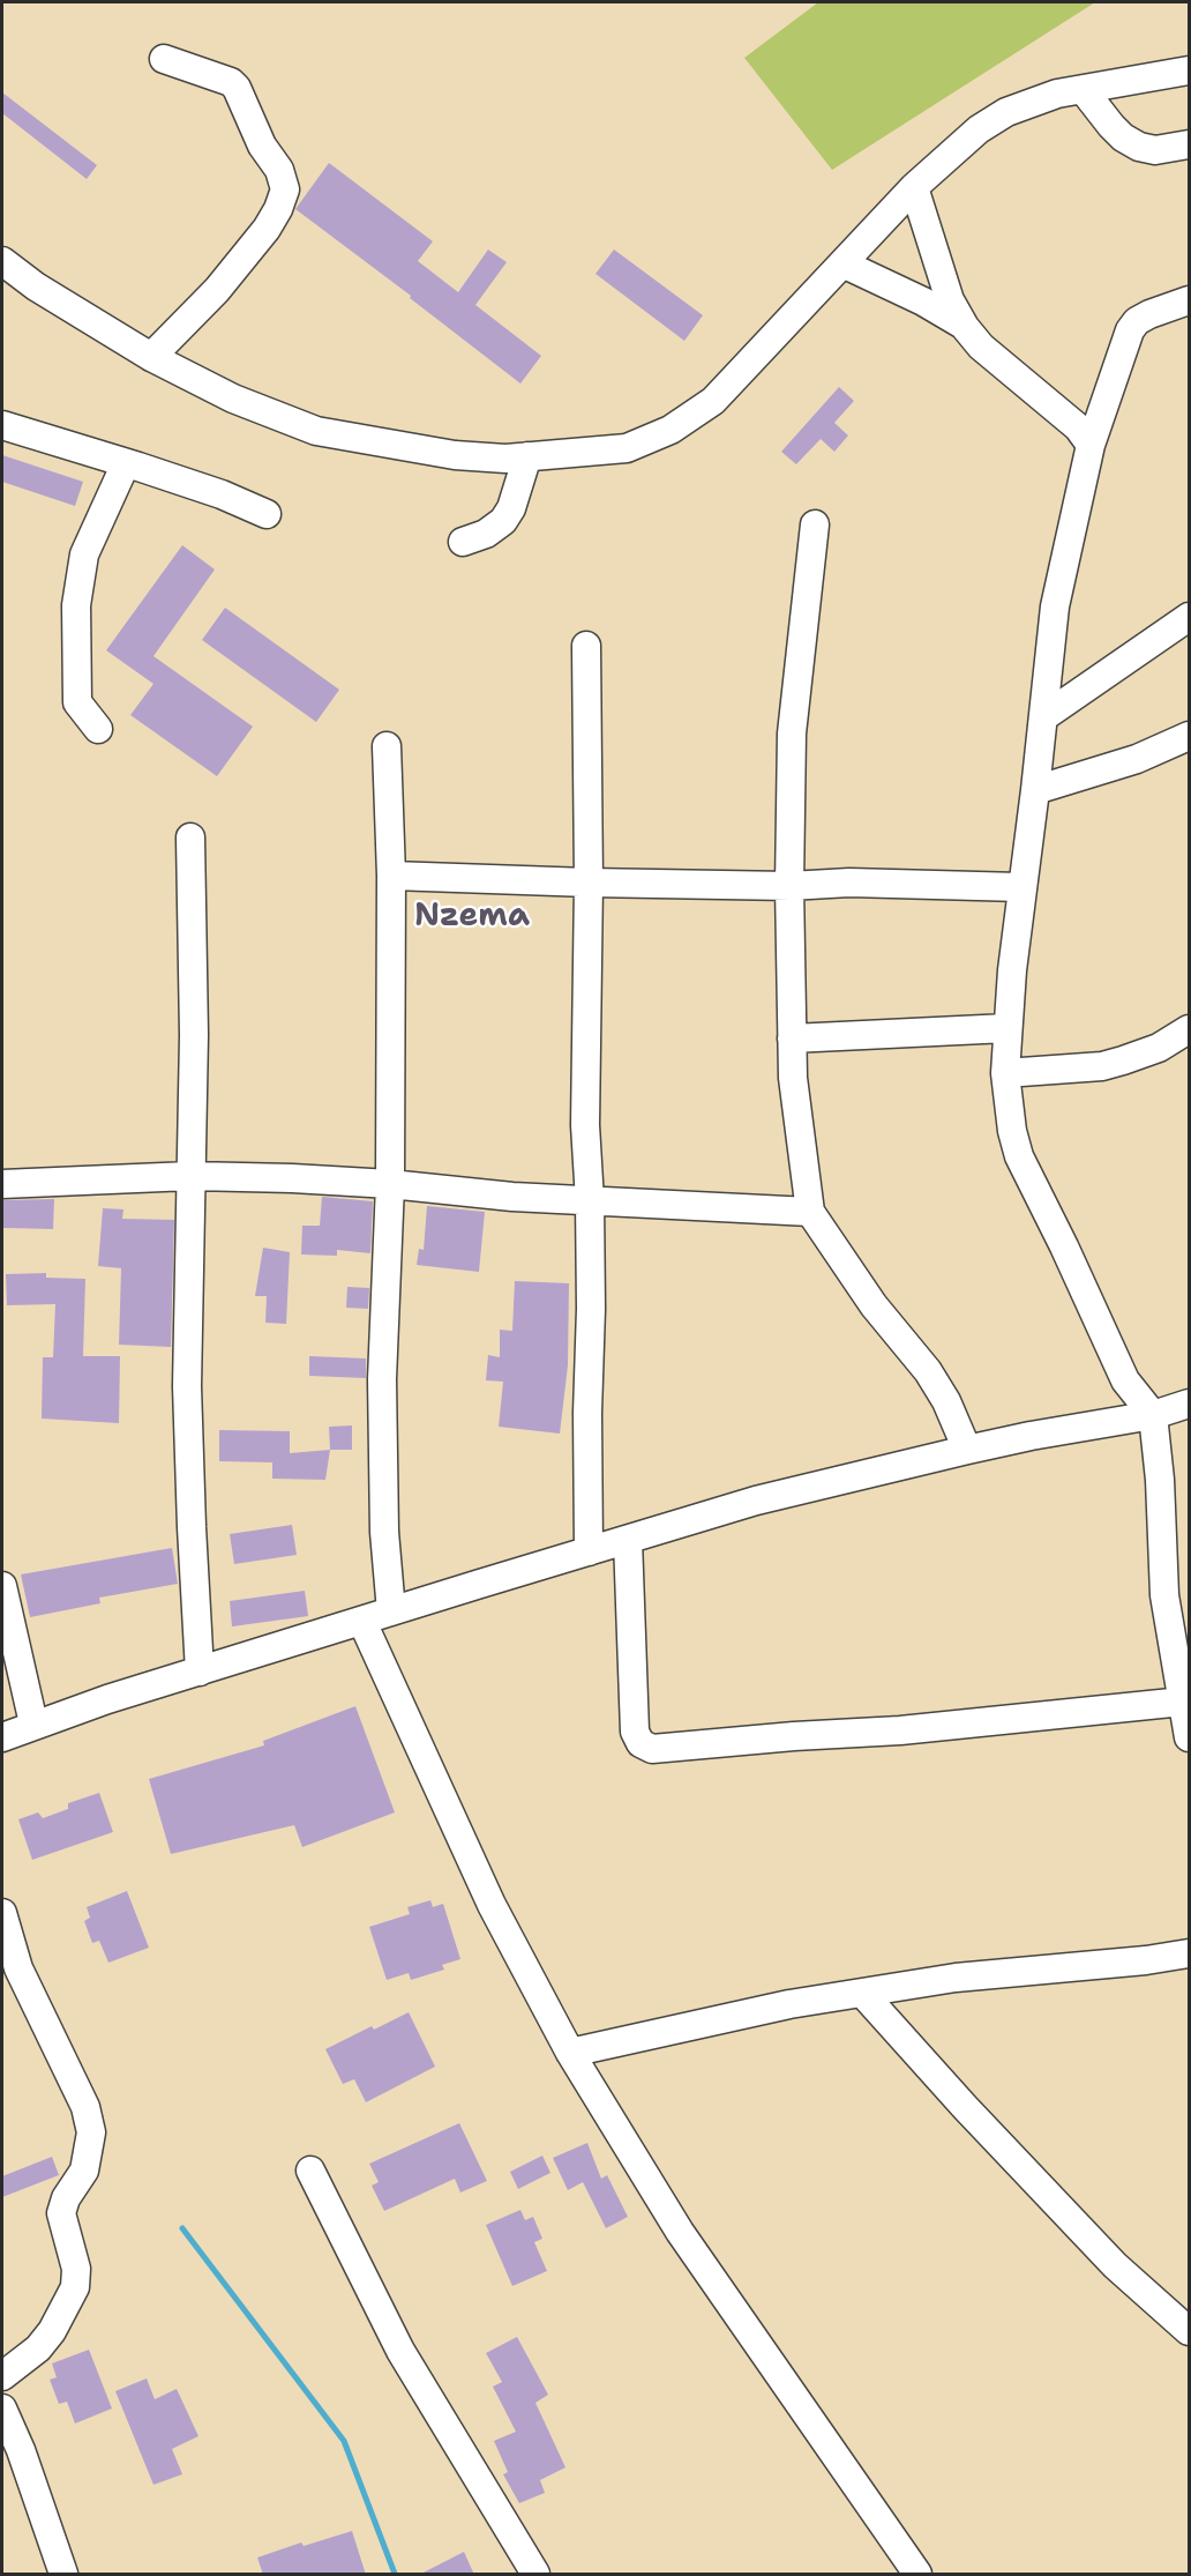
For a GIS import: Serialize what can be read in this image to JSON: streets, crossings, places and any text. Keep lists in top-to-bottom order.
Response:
{
  "districts": ["Nzema"]
}
